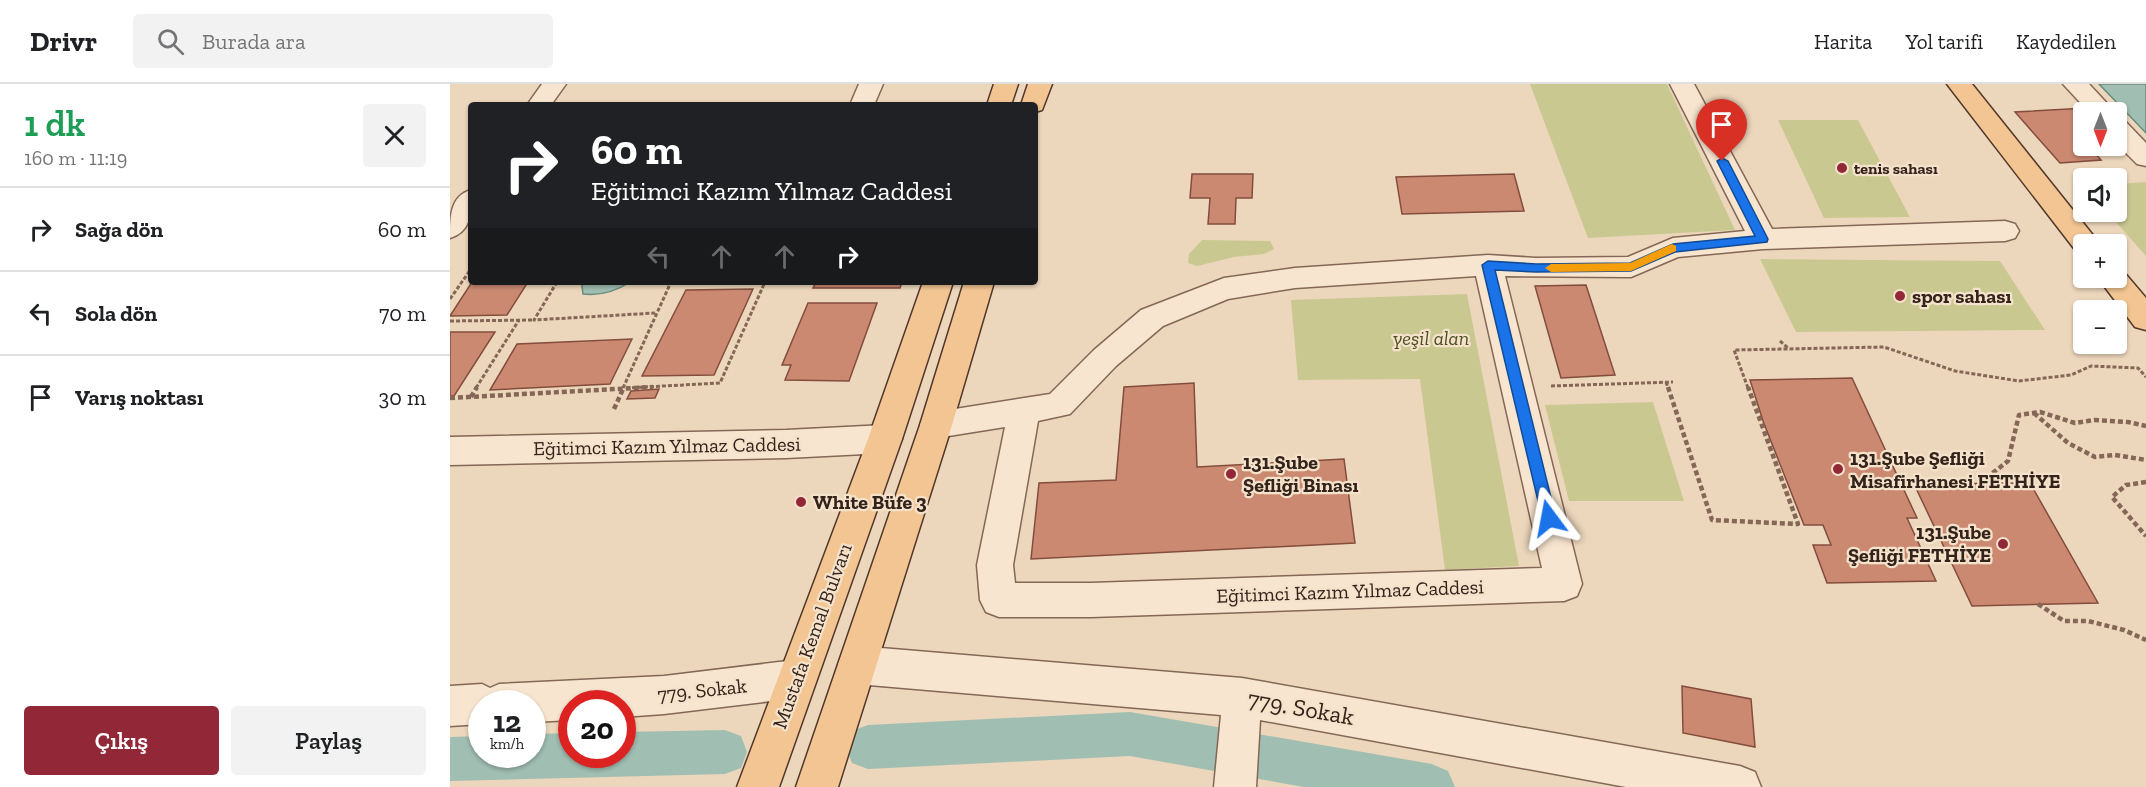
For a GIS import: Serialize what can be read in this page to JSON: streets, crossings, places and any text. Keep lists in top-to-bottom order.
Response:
{
  "streets": {
    "main road": ["Mustafa Kemal Bulvarı"],
    "street": ["Eğitimci Kazım Yılmaz Caddesi", "779. Sokak"]
  },
  "crossings": [
    ["Eğitimci Kazım Yılmaz Caddesi", "Mustafa Kemal Bulvarı"],
    ["Mustafa Kemal Bulvarı", "779. Sokak"]
  ],
  "parks": ["yeşil alan"],
  "places": [
    "tenis sahası",
    "spor sahası",
    "131.Şube Şefliği Misafirhanesi FETHİYE",
    "131.Şube Şefliği Binası",
    "White Büfe 3",
    "131.Şube Şefliği FETHİYE"
  ],
  "north": "bottom",
  "page": {
    "header": "Drivr",
    "search": "Burada ara",
    "nav": ["Harita", "Yol tarifi", "Kaydedilen"],
    "heading": ["1 dk", "160 m · 11:19"],
    "map_buttons": ["+", "−"],
    "turn": ["60 m", "Eğitimci Kazım Yılmaz Caddesi"],
    "list": [
      {
        "name": "Sağa dön",
        "value": "60 m"
      },
      {
        "name": "Sola dön",
        "value": "70 m"
      },
      {
        "name": "Varış noktası",
        "value": "30 m"
      }
    ],
    "speed": "12 km/h",
    "limit": "20",
    "buttons": ["Çıkış", "Paylaş"]
  }
}
